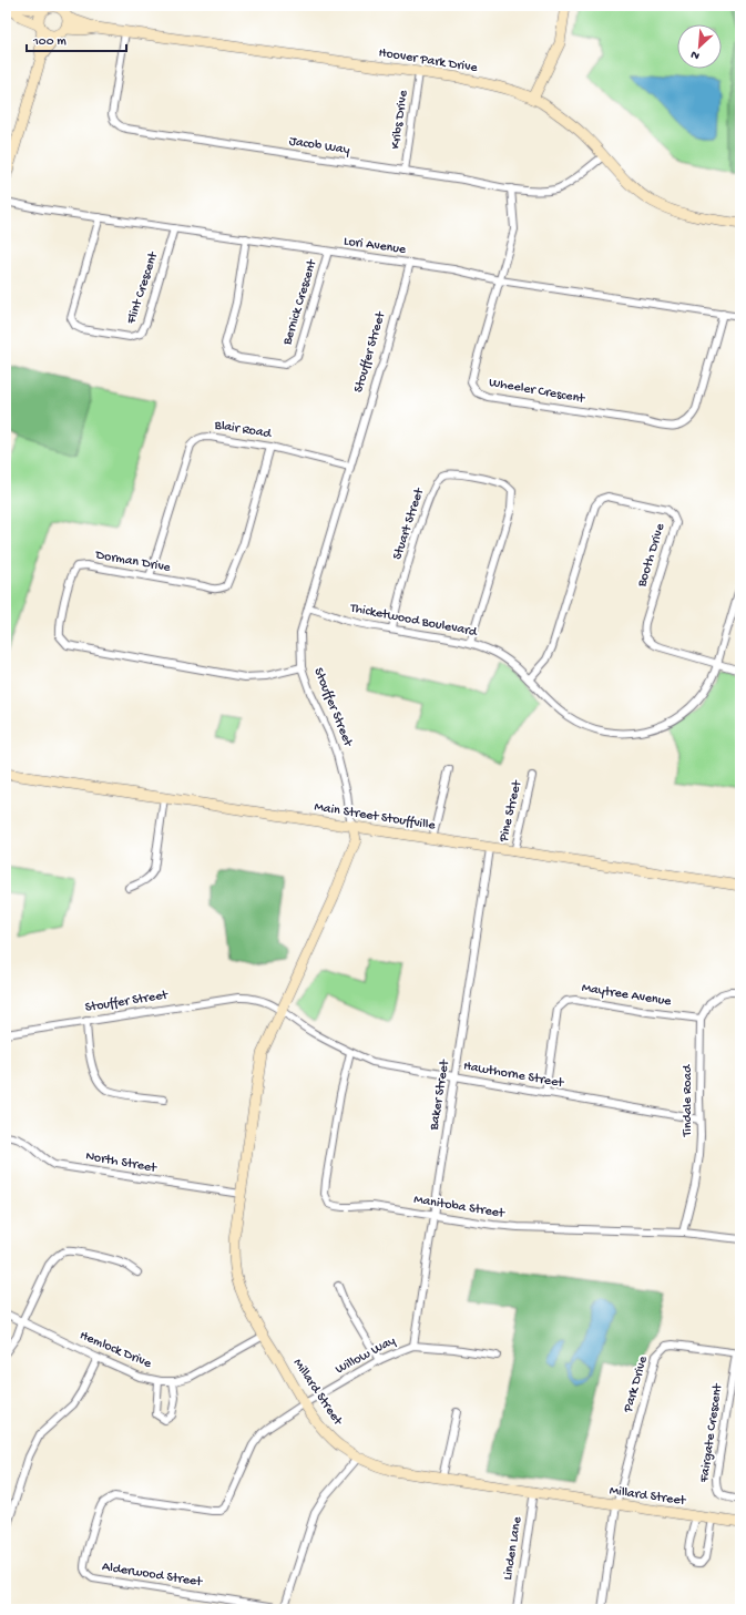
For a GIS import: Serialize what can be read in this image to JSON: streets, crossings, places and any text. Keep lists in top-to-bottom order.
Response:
{
  "streets": {
    "street": [
      "Hoover Park Drive",
      "Kribs Drive",
      "Jacob Way",
      "Lori Avenue",
      "Flint Crescent",
      "Bernick Crescent",
      "Stouffer Street",
      "Wheeler Crescent",
      "Blair Road",
      "Stuart Street",
      "Booth Drive",
      "Dorman Drive",
      "Thicketwood Boulevard",
      "Pine Street",
      "Main Street Stouffville",
      "Maytree Avenue",
      "Hawthorne Street",
      "Baker Street",
      "Tindale Road",
      "North Street",
      "Manitoba Street",
      "Hemlock Drive",
      "Willow Way",
      "Park Drive",
      "Millard Street",
      "Fairgate Crescent",
      "Linden Lane",
      "Alderwood Street"
    ]
  },
  "crossings": [
    ["Hoover Park Drive", "Kribs Drive"],
    ["Hoover Park Drive", "Jacob Way"],
    ["Kribs Drive", "Jacob Way"],
    ["Jacob Way", "Wheeler Crescent"],
    ["Lori Avenue", "Flint Crescent"],
    ["Lori Avenue", "Bernick Crescent"],
    ["Lori Avenue", "Stouffer Street"],
    ["Lori Avenue", "Wheeler Crescent"],
    ["Stouffer Street", "Blair Road"],
    ["Stouffer Street", "Dorman Drive"],
    ["Stouffer Street", "Thicketwood Boulevard"],
    ["Stouffer Street", "Main Street Stouffville"],
    ["Stouffer Street", "Hawthorne Street"],
    ["Stouffer Street", "Millard Street"],
    ["Blair Road", "Dorman Drive"],
    ["Stuart Street", "Thicketwood Boulevard"],
    ["Booth Drive", "Thicketwood Boulevard"],
    ["Pine Street", "Main Street Stouffville"],
    ["Main Street Stouffville", "Baker Street"],
    ["Maytree Avenue", "Hawthorne Street"],
    ["Maytree Avenue", "Tindale Road"],
    ["Hawthorne Street", "Baker Street"],
    ["Hawthorne Street", "Tindale Road"],
    ["Hawthorne Street", "Manitoba Street"],
    ["Hawthorne Street", "Millard Street"],
    ["Baker Street", "Manitoba Street"],
    ["Baker Street", "Willow Way"],
    ["Tindale Road", "Manitoba Street"],
    ["North Street", "Millard Street"],
    ["Hemlock Drive", "Millard Street"],
    ["Willow Way", "Millard Street"],
    ["Willow Way", "Alderwood Street"],
    ["Park Drive", "Millard Street"],
    ["Park Drive", "Fairgate Crescent"],
    ["Millard Street", "Linden Lane"],
    ["Millard Street", "Alderwood Street"]
  ],
  "scale_bar": "100 m",
  "north": "bottom left"
}
